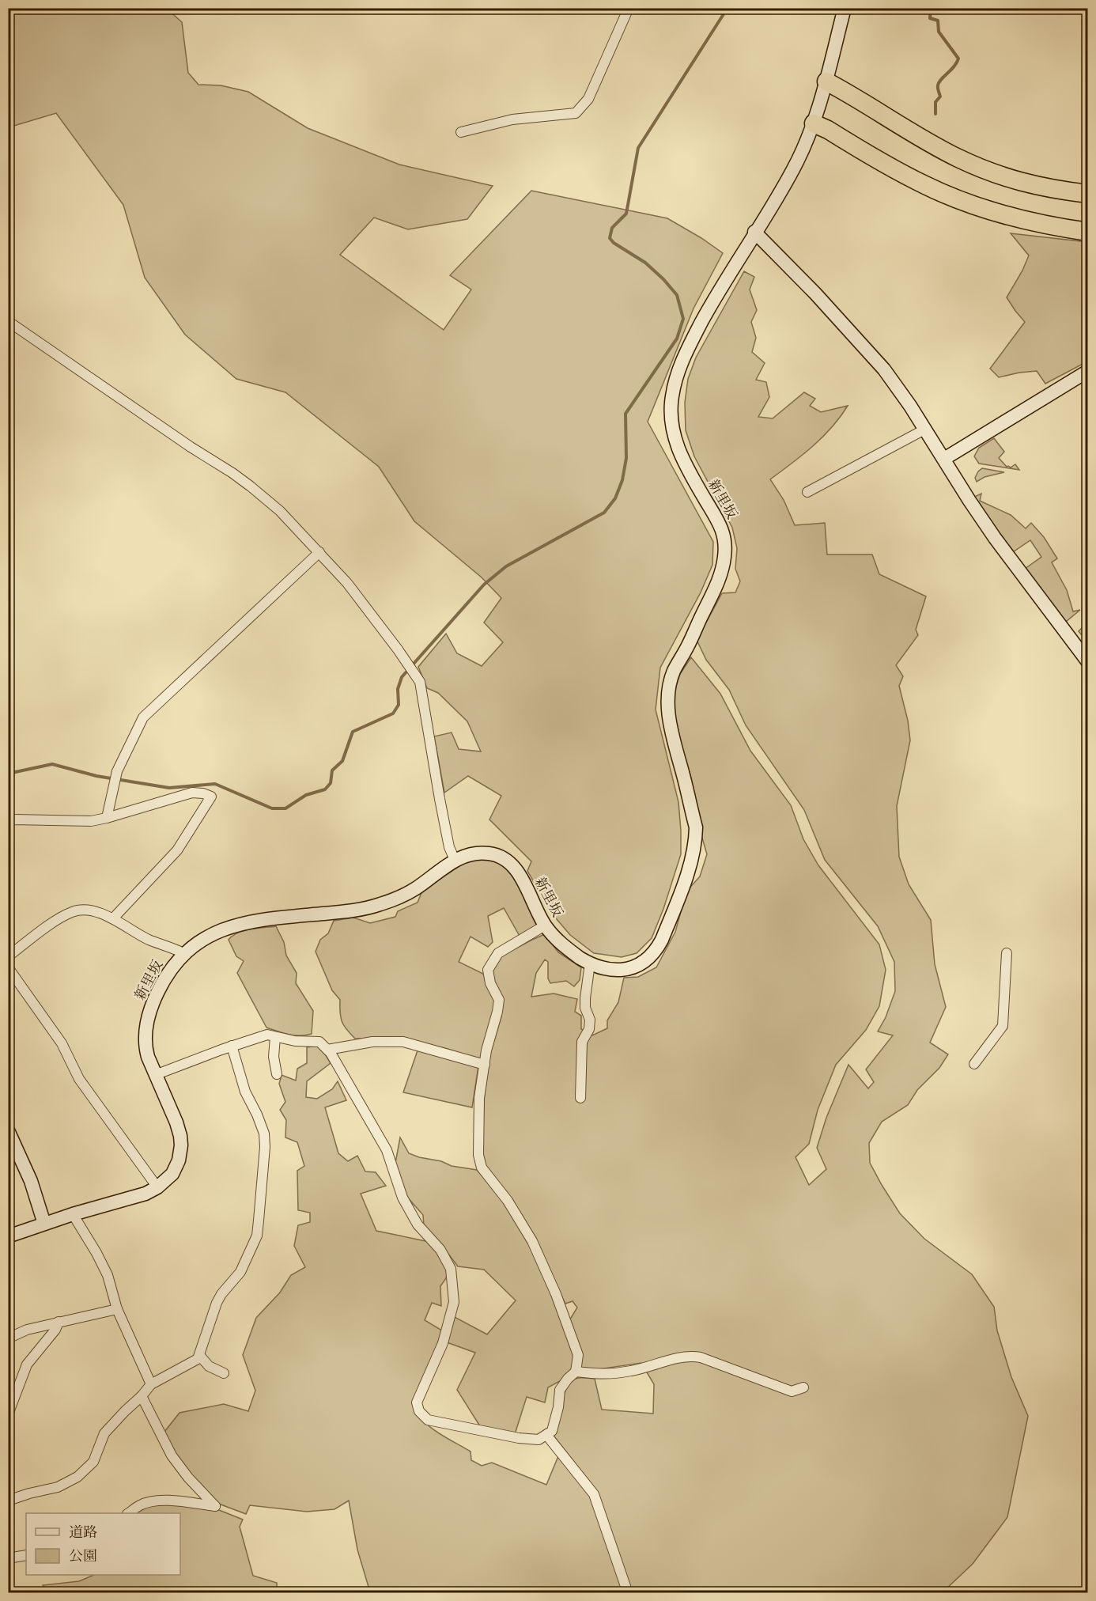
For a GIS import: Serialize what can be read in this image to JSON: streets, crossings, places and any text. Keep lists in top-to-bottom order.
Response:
{
  "streets": {
    "main road": ["新里坂"]
  },
  "legend": ["道路", "公園"]
}
